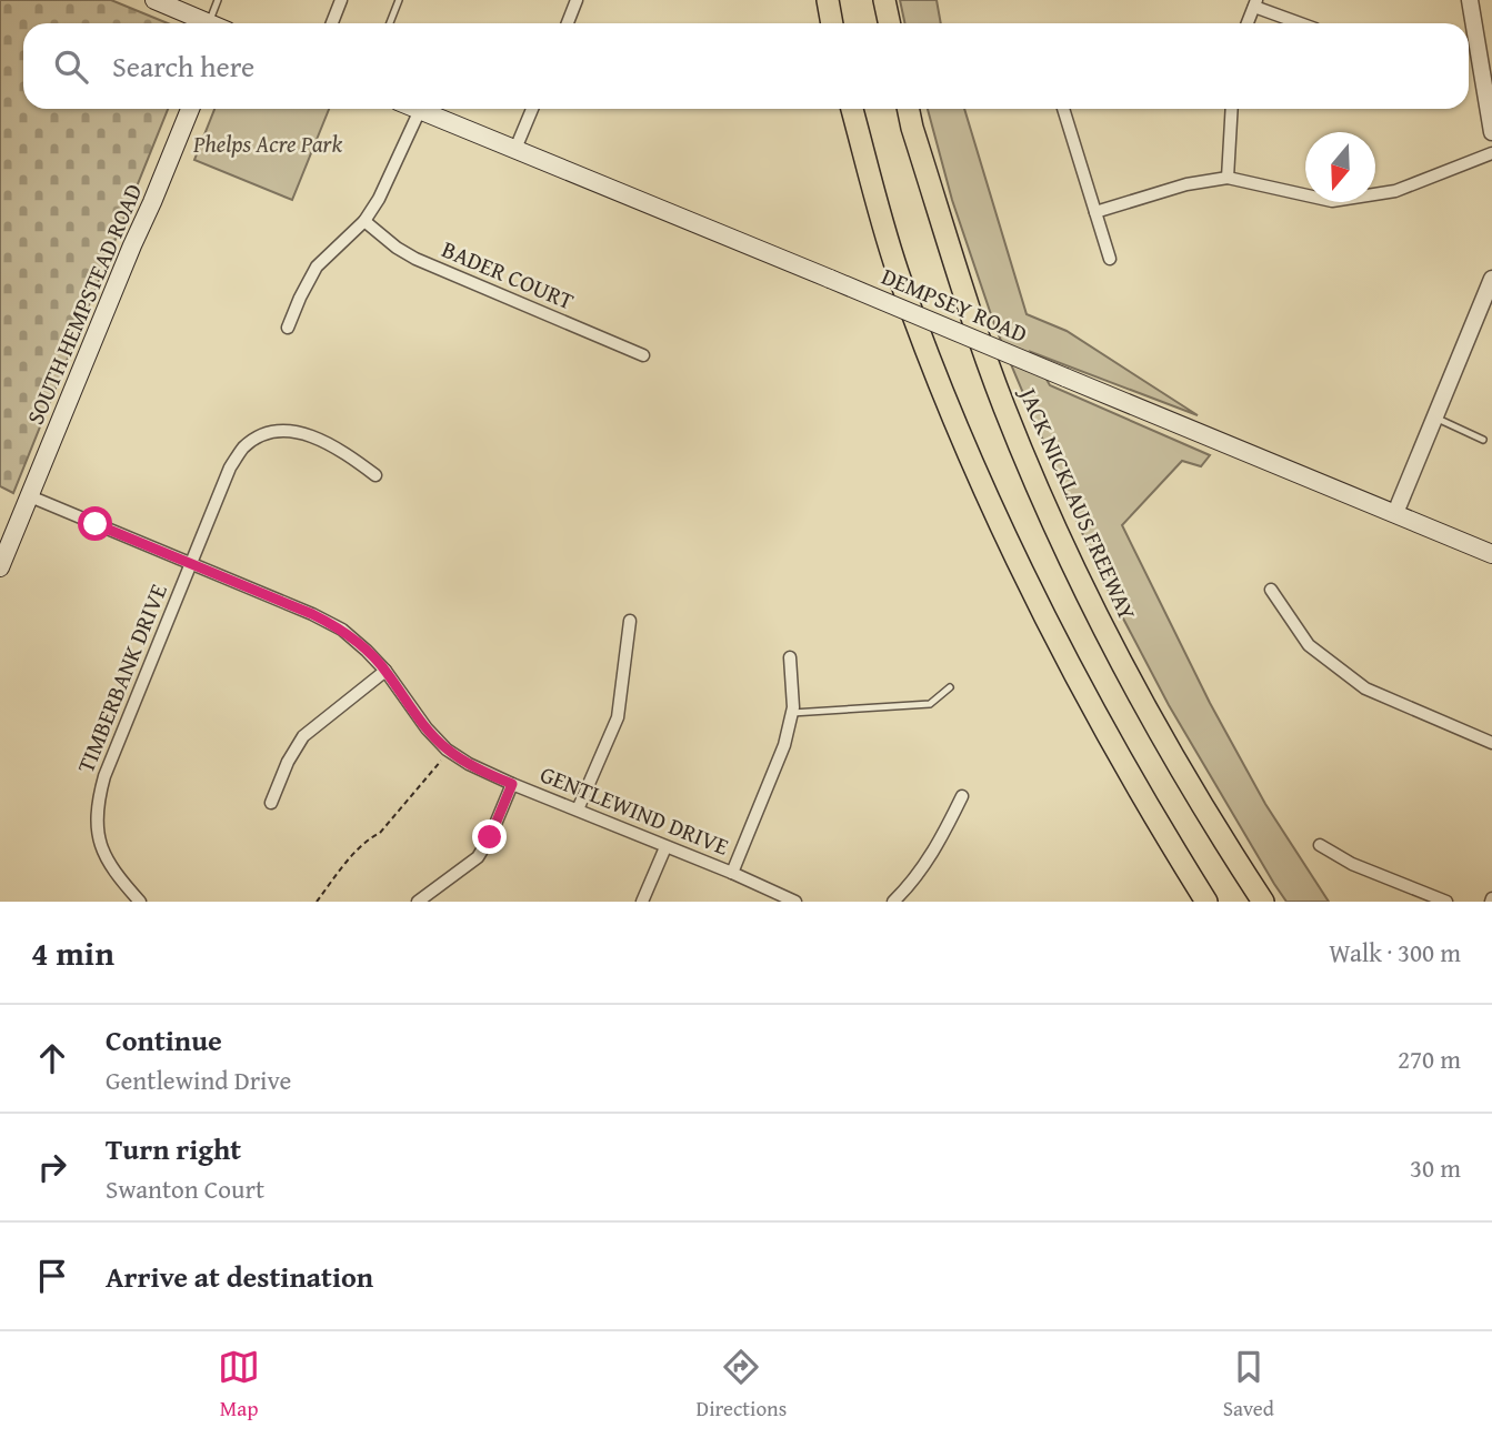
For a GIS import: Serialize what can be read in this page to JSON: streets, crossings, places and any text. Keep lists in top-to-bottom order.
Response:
{
  "streets": {
    "highway": ["JACK NICKLAUS FREEWAY"],
    "main road": ["SOUTH HEMPSTEAD ROAD", "DEMPSEY ROAD"],
    "street": ["BADER COURT", "TIMBERBANK DRIVE", "GENTLEWIND DRIVE"]
  },
  "crossings": [
    ["SOUTH HEMPSTEAD ROAD", "GENTLEWIND DRIVE"],
    ["TIMBERBANK DRIVE", "GENTLEWIND DRIVE"]
  ],
  "parks": ["Phelps Acre Park"],
  "north": "bottom",
  "page": {
    "search": "Search here",
    "heading": ["4 min", "Walk · 300 m"],
    "list": [
      ["Continue", "Gentlewind Drive", "270 m"],
      ["Turn right", "Swanton Court", "30 m"],
      "Arrive at destination"
    ],
    "nav": ["Map", "Directions", "Saved"]
  }
}
